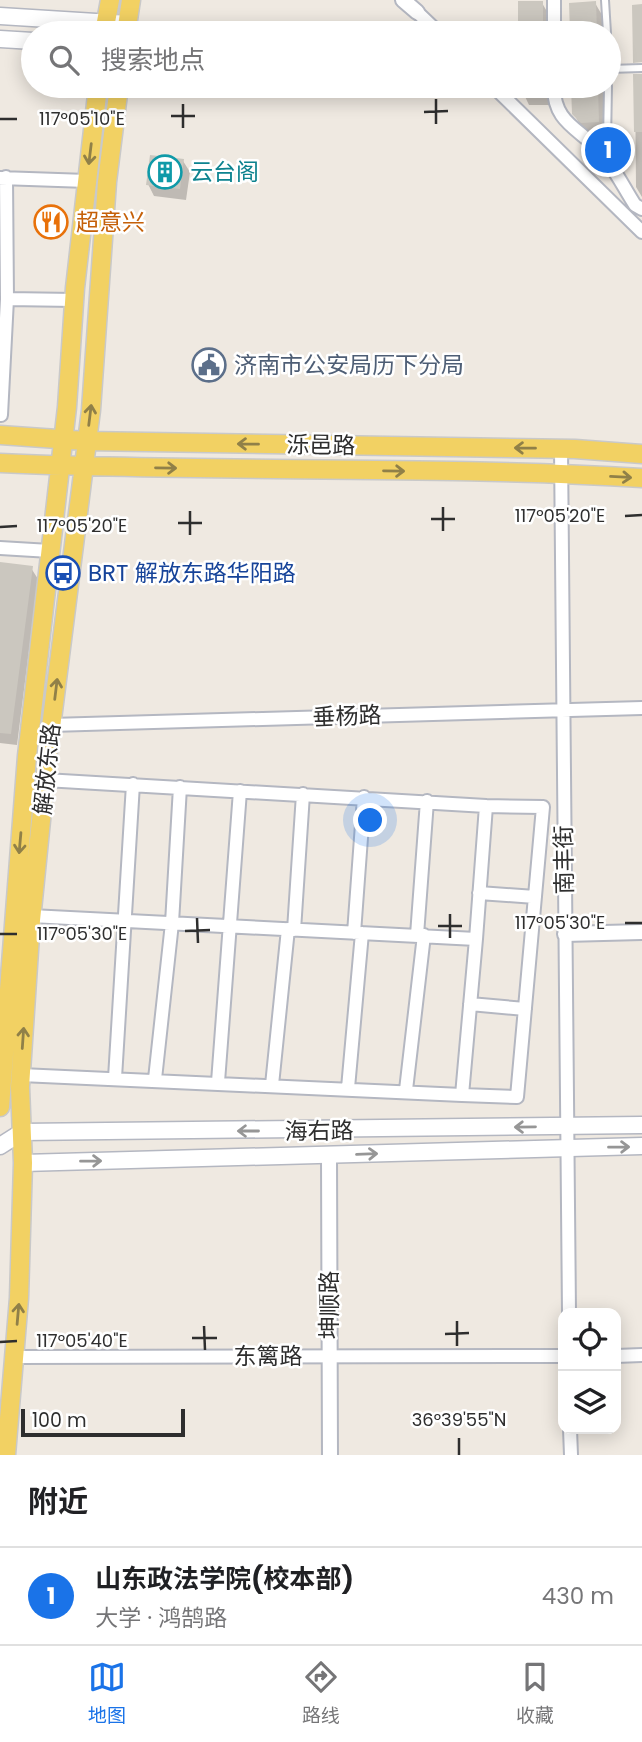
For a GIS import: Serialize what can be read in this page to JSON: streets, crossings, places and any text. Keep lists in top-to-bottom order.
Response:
{
  "streets": {
    "main road": ["泺邑路", "解放东路", "海右路"],
    "street": [
      "垂杨路",
      "南丰街",
      "坤顺路",
      "东篱路"
    ]
  },
  "crossings": [
    ["泺邑路", "解放东路"],
    ["泺邑路", "南丰街"],
    ["垂杨路", "解放东路"],
    ["垂杨路", "南丰街"],
    ["解放东路", "海右路"],
    ["解放东路", "东篱路"],
    ["南丰街", "海右路"],
    ["海右路", "坤顺路"],
    ["坤顺路", "东篱路"]
  ],
  "places": {
    "building": ["云台阁"],
    "restaurant": ["超意兴"],
    "public building": ["济南市公安局历下分局"],
    "bus stop": ["BRT 解放东路华阳路"]
  },
  "scale_bar": "100 m",
  "page": {
    "search": "搜索地点",
    "pins": "1",
    "scale": "100 m",
    "heading": "附近",
    "list": [
      {
        "mark": "1",
        "name": "山东政法学院(校本部)",
        "note": "大学 · 鸿鹄路",
        "value": "430 m"
      }
    ],
    "nav": ["地图", "路线", "收藏"]
  },
  "coordinates": [
    "117°05'10\"E",
    "117°05'20\"E",
    "117°05'30\"E",
    "117°05'40\"E",
    "36°39'55\"N"
  ]
}
